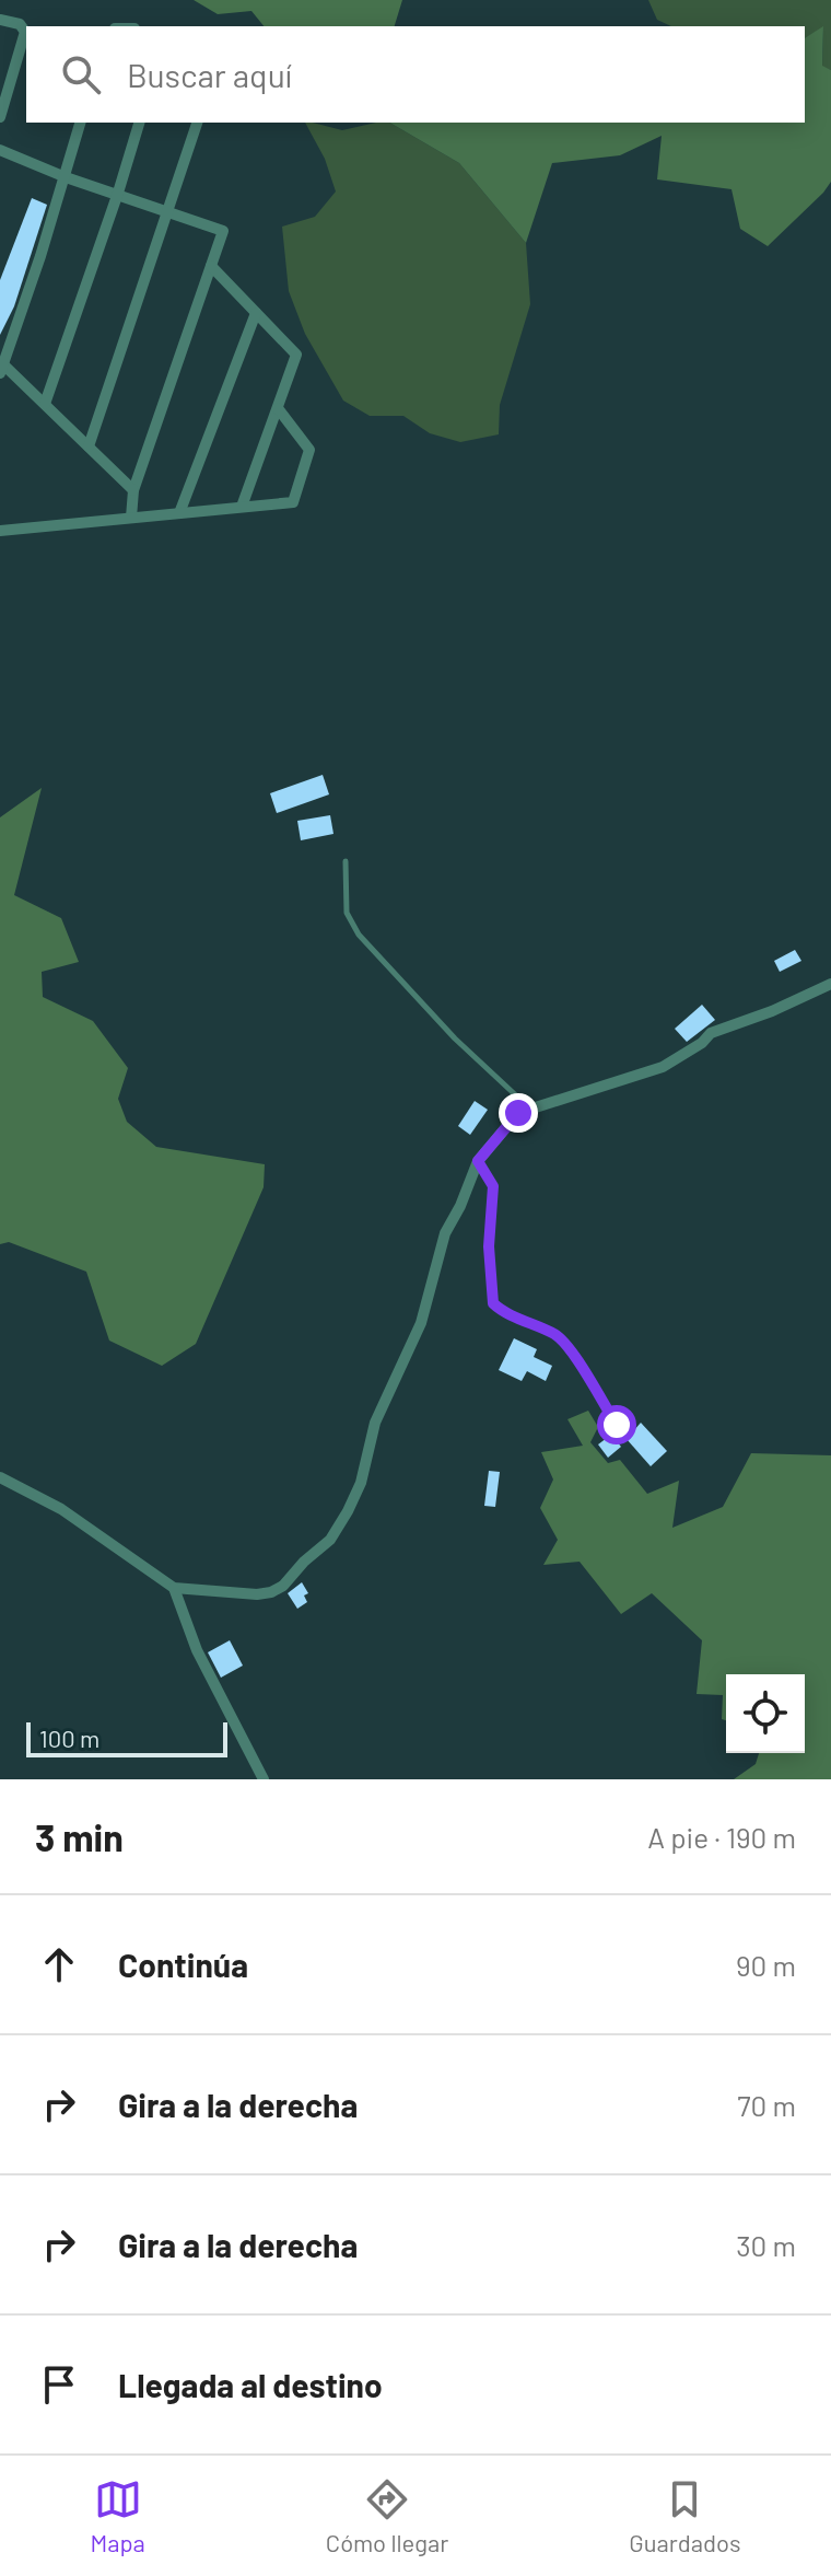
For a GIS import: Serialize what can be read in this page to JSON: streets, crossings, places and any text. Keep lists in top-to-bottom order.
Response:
{
  "scale_bar": "100 m",
  "page": {
    "search": "Buscar aquí",
    "scale": "100 m",
    "heading": ["3 min", "A pie · 190 m"],
    "list": [
      ["Continúa", "90 m"],
      ["Gira a la derecha", "70 m"],
      ["Gira a la derecha", "30 m"],
      "Llegada al destino"
    ],
    "nav": ["Mapa", "Cómo llegar", "Guardados"]
  }
}
